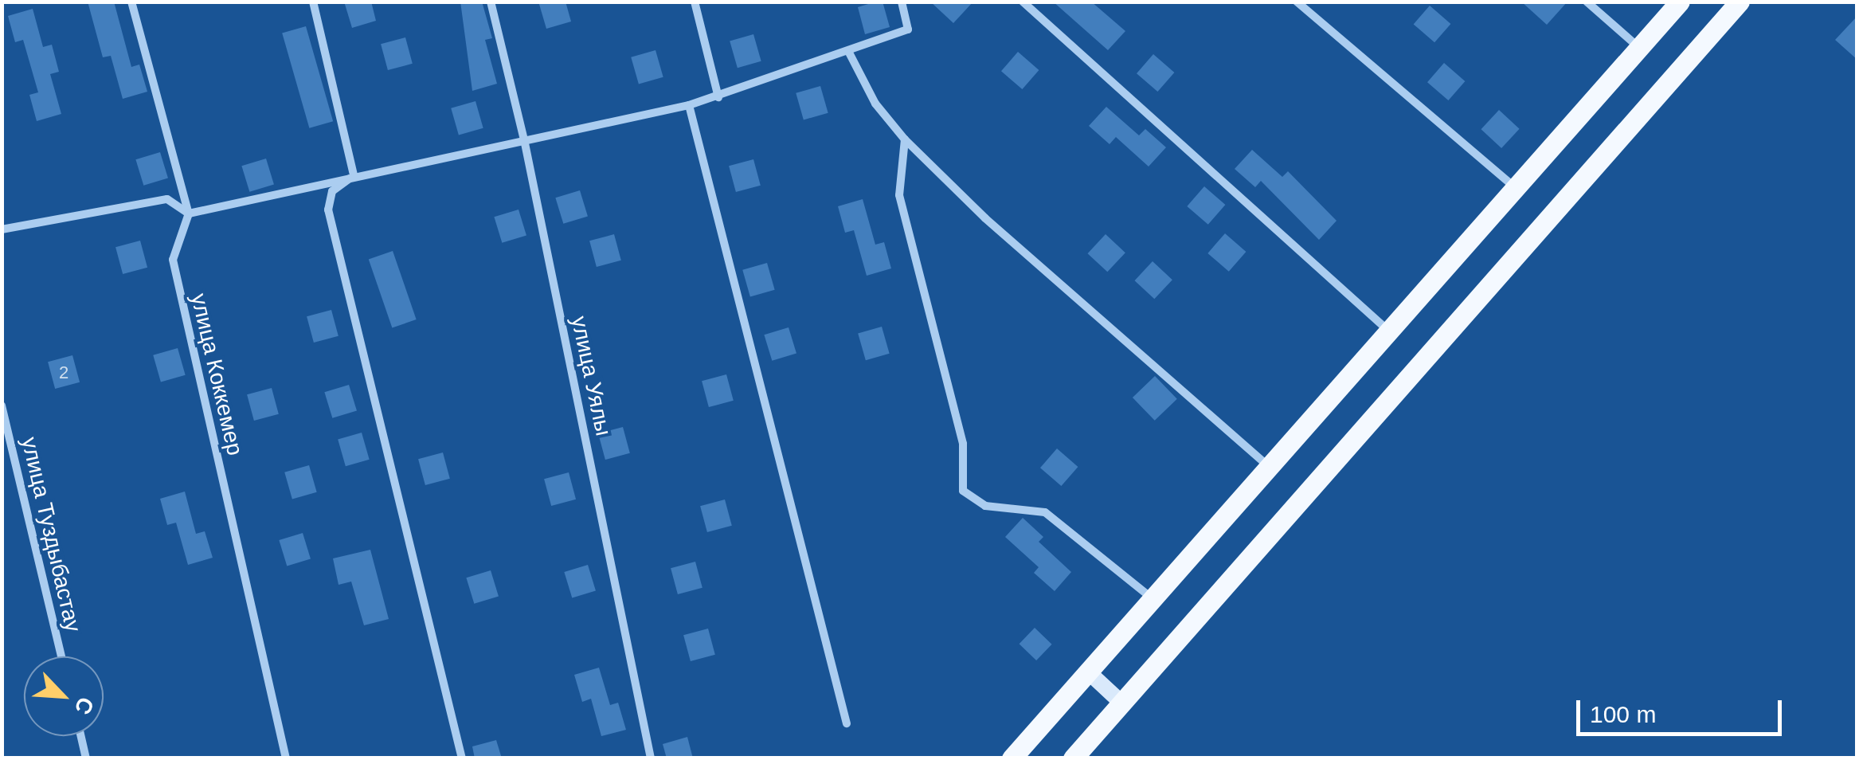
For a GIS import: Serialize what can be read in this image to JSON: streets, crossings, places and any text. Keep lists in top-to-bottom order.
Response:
{
  "streets": {
    "street": ["улица Коккемер", "улица Уялы", "улица Туздыбастау"]
  },
  "house_numbers": ["2"],
  "scale_bar": "100 m",
  "north": "bottom right"
}
